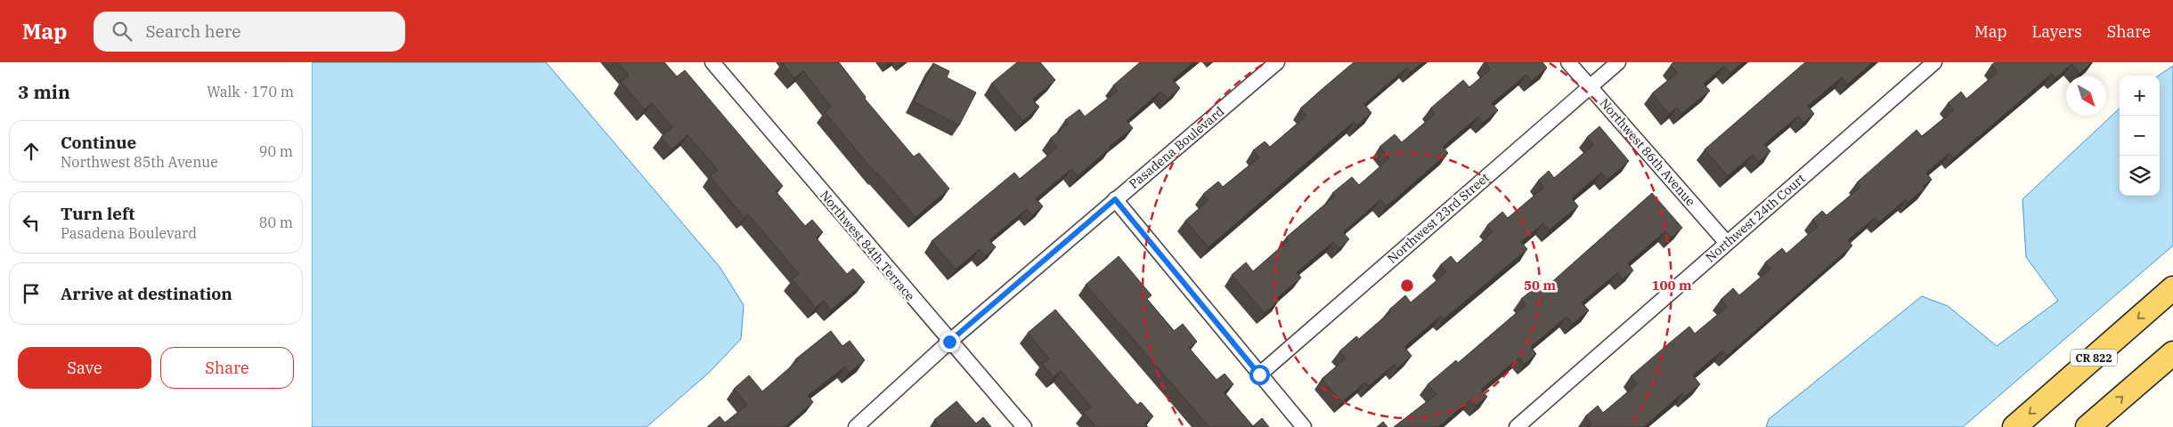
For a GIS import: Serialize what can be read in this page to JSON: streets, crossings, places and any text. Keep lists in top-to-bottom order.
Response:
{
  "streets": {
    "main road": ["CR 822"],
    "street": [
      "Pasadena Boulevard",
      "Northwest 86th Avenue",
      "Northwest 23rd Street",
      "Northwest 24th Court",
      "Northwest 84th Terrace"
    ]
  },
  "crossings": [
    ["Pasadena Boulevard", "Northwest 84th Terrace"],
    ["Northwest 86th Avenue", "Northwest 23rd Street"],
    ["Northwest 86th Avenue", "Northwest 24th Court"]
  ],
  "north": "bottom right",
  "page": {
    "header": "Map",
    "search": "Search here",
    "nav": ["Map", "Layers", "Share"],
    "heading": ["3 min", "Walk · 170 m"],
    "map_buttons": ["+", "−"],
    "list": [
      ["Continue", "Northwest 85th Avenue", "90 m"],
      ["Turn left", "Pasadena Boulevard", "80 m"],
      "Arrive at destination"
    ],
    "buttons": ["Save", "Share"]
  },
  "rings": ["50 m", "100 m"]
}
